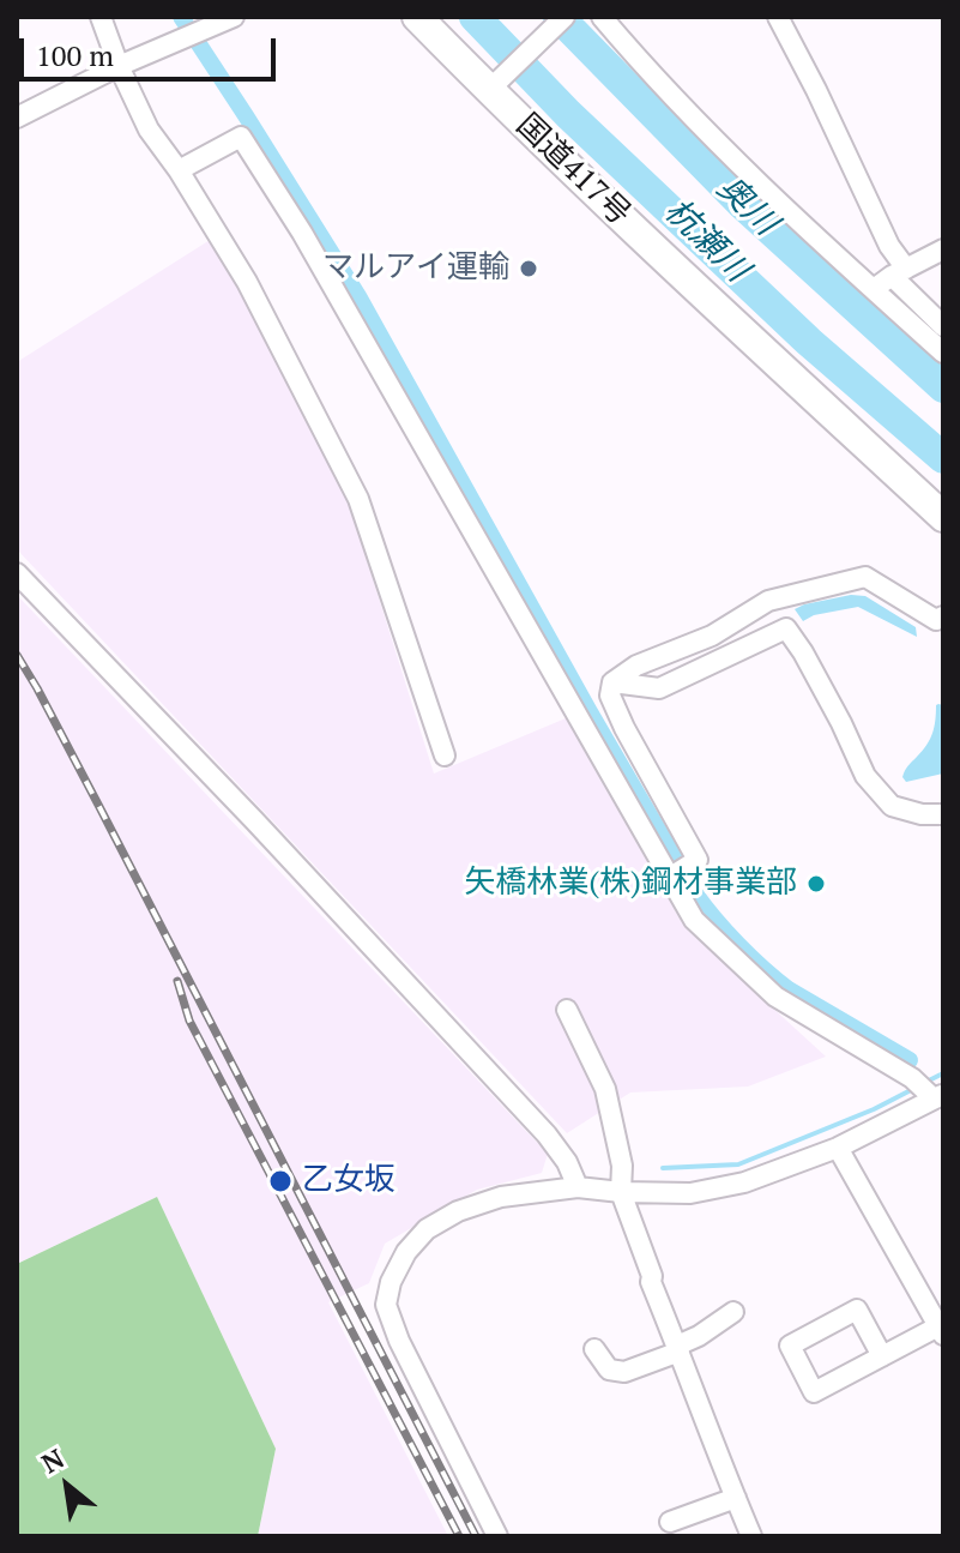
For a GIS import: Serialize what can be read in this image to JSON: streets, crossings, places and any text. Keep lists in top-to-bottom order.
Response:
{
  "streets": {
    "highway": ["国道417号"]
  },
  "water": ["奥川", "杭瀬川"],
  "places": ["マルアイ運輸", "矢橋林業(株)鋼材事業部", "乙女坂"],
  "scale_bar": "100 m",
  "north": "top left"
}
